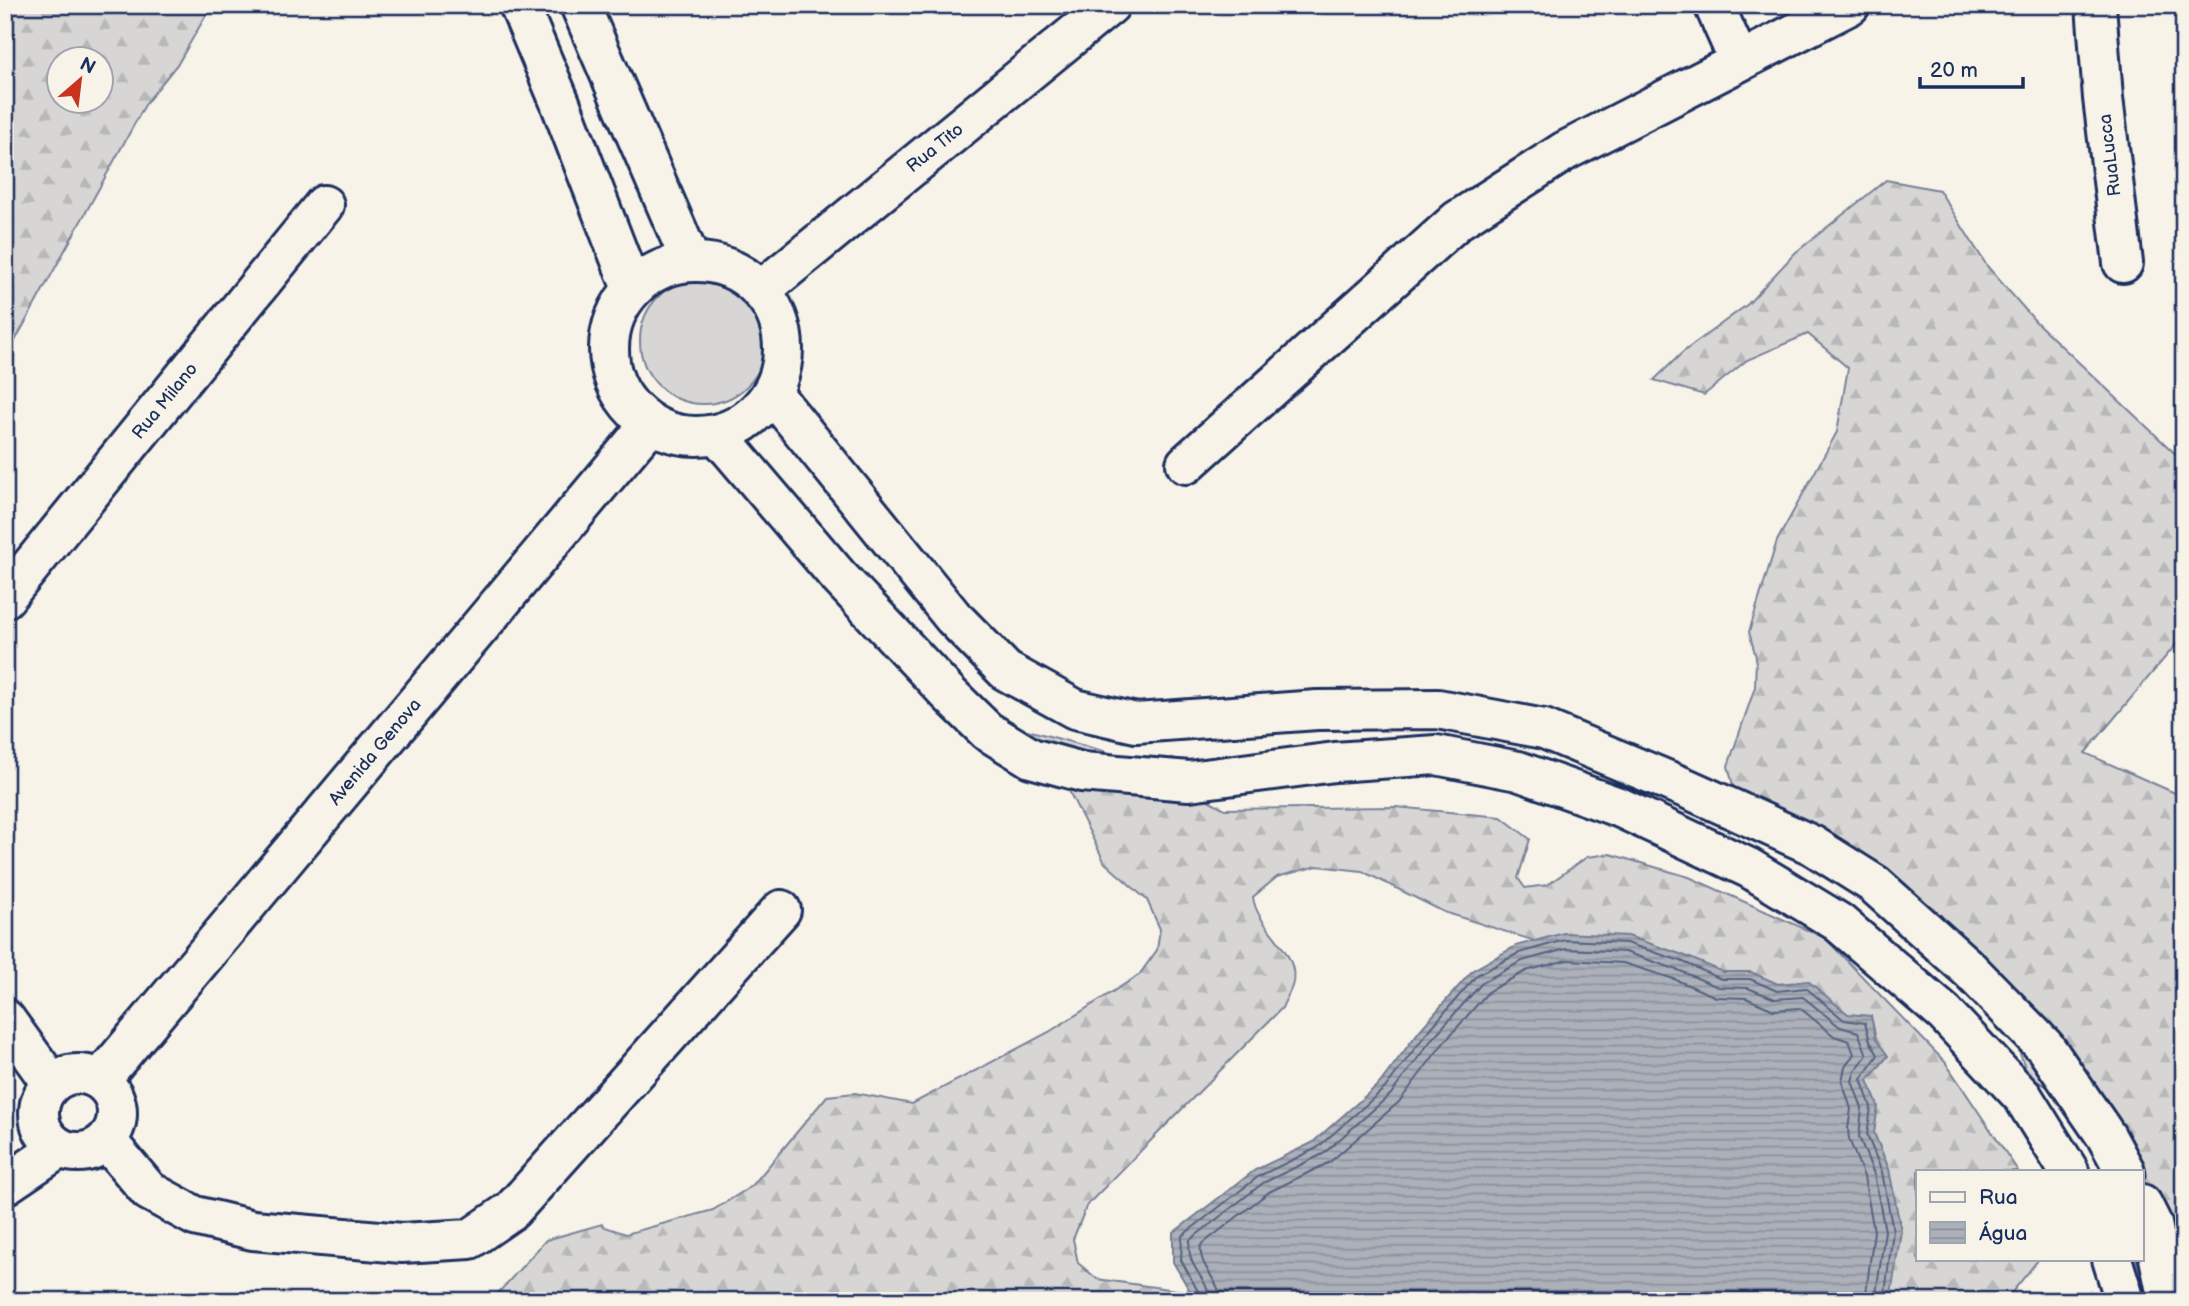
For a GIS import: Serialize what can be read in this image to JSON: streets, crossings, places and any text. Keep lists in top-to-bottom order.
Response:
{
  "streets": {
    "street": [
      "Rua Tito",
      "RuaLucca",
      "Rua Milano",
      "Avenida Genova"
    ]
  },
  "crossings": [
    ["Rua Tito", "Avenida Genova"]
  ],
  "legend": ["Rua", "Água"],
  "scale_bar": "20 m",
  "north": "top right"
}
